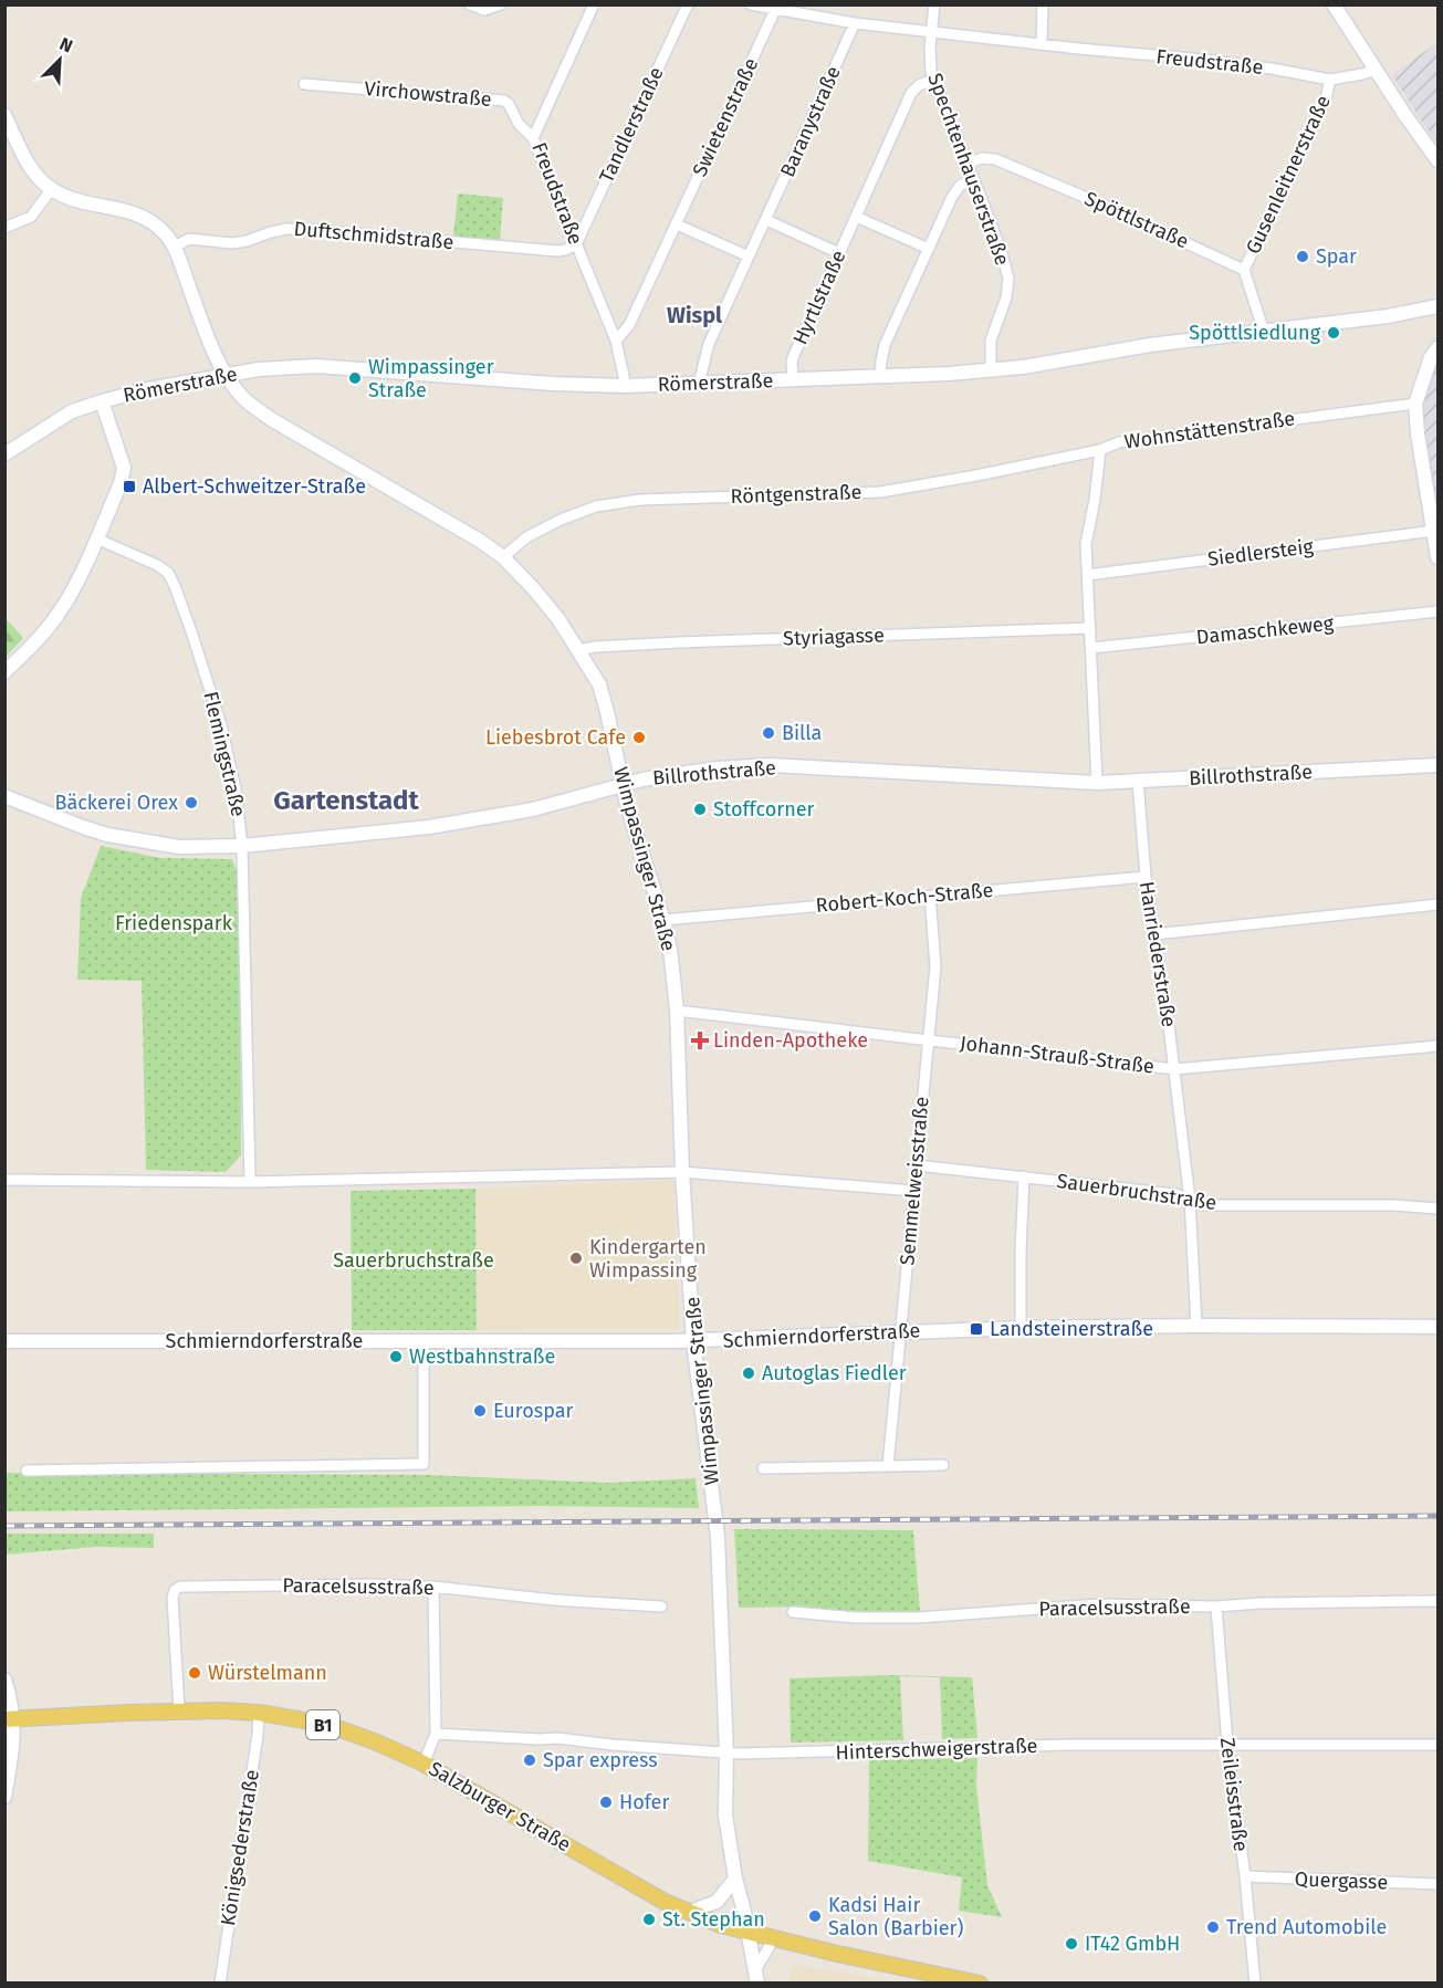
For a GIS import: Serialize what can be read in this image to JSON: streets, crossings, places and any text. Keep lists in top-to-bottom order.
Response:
{
  "streets": {
    "main road": ["B1", "Salzburger Straße"],
    "street": [
      "Freudstraße",
      "Virchowstraße",
      "Swietenstraße",
      "Baranystraße",
      "Tandlerstraße",
      "Spechtenhauserstraße",
      "Gusenleitnerstraße",
      "Spöttlstraße",
      "Duftschmidstraße",
      "Hyrtlstraße",
      "Römerstraße",
      "Wohnstättenstraße",
      "Röntgenstraße",
      "Siedlersteig",
      "Damaschkeweg",
      "Styriagasse",
      "Flemingstraße",
      "Billrothstraße",
      "Wimpassinger Straße",
      "Robert-Koch-Straße",
      "Hanriederstraße",
      "Johann-Strauß-Straße",
      "Semmelweisstraße",
      "Sauerbruchstraße",
      "Schmierndorferstraße",
      "Paracelsusstraße",
      "Hinterschweigerstraße",
      "Zeileisstraße",
      "Königsederstraße",
      "Quergasse"
    ]
  },
  "crossings": [
    ["Freudstraße", "Virchowstraße"],
    ["Freudstraße", "Swietenstraße"],
    ["Freudstraße", "Baranystraße"],
    ["Freudstraße", "Tandlerstraße"],
    ["Freudstraße", "Spechtenhauserstraße"],
    ["Freudstraße", "Gusenleitnerstraße"],
    ["Freudstraße", "Duftschmidstraße"],
    ["Freudstraße", "Römerstraße"],
    ["Baranystraße", "Römerstraße"],
    ["Tandlerstraße", "Duftschmidstraße"],
    ["Spechtenhauserstraße", "Spöttlstraße"],
    ["Spechtenhauserstraße", "Hyrtlstraße"],
    ["Spechtenhauserstraße", "Römerstraße"],
    ["Gusenleitnerstraße", "Spöttlstraße"],
    ["Duftschmidstraße", "Wimpassinger Straße"],
    ["Hyrtlstraße", "Römerstraße"],
    ["Römerstraße", "Wimpassinger Straße"],
    ["Wohnstättenstraße", "Röntgenstraße"],
    ["Wohnstättenstraße", "Siedlersteig"],
    ["Wohnstättenstraße", "Damaschkeweg"],
    ["Wohnstättenstraße", "Styriagasse"],
    ["Wohnstättenstraße", "Billrothstraße"],
    ["Röntgenstraße", "Wimpassinger Straße"],
    ["Styriagasse", "Wimpassinger Straße"],
    ["Flemingstraße", "Billrothstraße"],
    ["Billrothstraße", "Wimpassinger Straße"],
    ["Billrothstraße", "Hanriederstraße"],
    ["Wimpassinger Straße", "Robert-Koch-Straße"],
    ["Wimpassinger Straße", "Johann-Strauß-Straße"],
    ["Wimpassinger Straße", "Schmierndorferstraße"],
    ["Wimpassinger Straße", "Hinterschweigerstraße"],
    ["Wimpassinger Straße", "Salzburger Straße"],
    ["Robert-Koch-Straße", "Hanriederstraße"],
    ["Robert-Koch-Straße", "Semmelweisstraße"],
    ["Hanriederstraße", "Johann-Strauß-Straße"],
    ["Hanriederstraße", "Sauerbruchstraße"],
    ["Hanriederstraße", "Schmierndorferstraße"],
    ["Johann-Strauß-Straße", "Semmelweisstraße"],
    ["Semmelweisstraße", "Sauerbruchstraße"],
    ["Semmelweisstraße", "Schmierndorferstraße"],
    ["Paracelsusstraße", "Zeileisstraße"],
    ["Paracelsusstraße", "Salzburger Straße"],
    ["Hinterschweigerstraße", "Zeileisstraße"],
    ["Zeileisstraße", "Quergasse"],
    ["Salzburger Straße", "Königsederstraße"]
  ],
  "districts": ["Wispl", "Gartenstadt"],
  "parks": ["Friedenspark", "Sauerbruchstraße"],
  "places": {
    "other": [
      "Spar",
      "Spöttlsiedlung",
      "Wimpassinger Straße",
      "Billa",
      "Liebesbrot Cafe",
      "Bäckerei Orex",
      "Stoffcorner",
      "Kindergarten Wimpassing",
      "Westbahnstraße",
      "Autoglas Fiedler",
      "Eurospar",
      "Würstelmann",
      "Spar express",
      "Hofer",
      "Kadsi Hair Salon (Barbier)",
      "St. Stephan",
      "Trend Automobile",
      "IT42 GmbH"
    ],
    "transit": ["Albert-Schweitzer-Straße", "Landsteinerstraße"],
    "health": ["Linden-Apotheke"]
  },
  "north": "top right"
}
